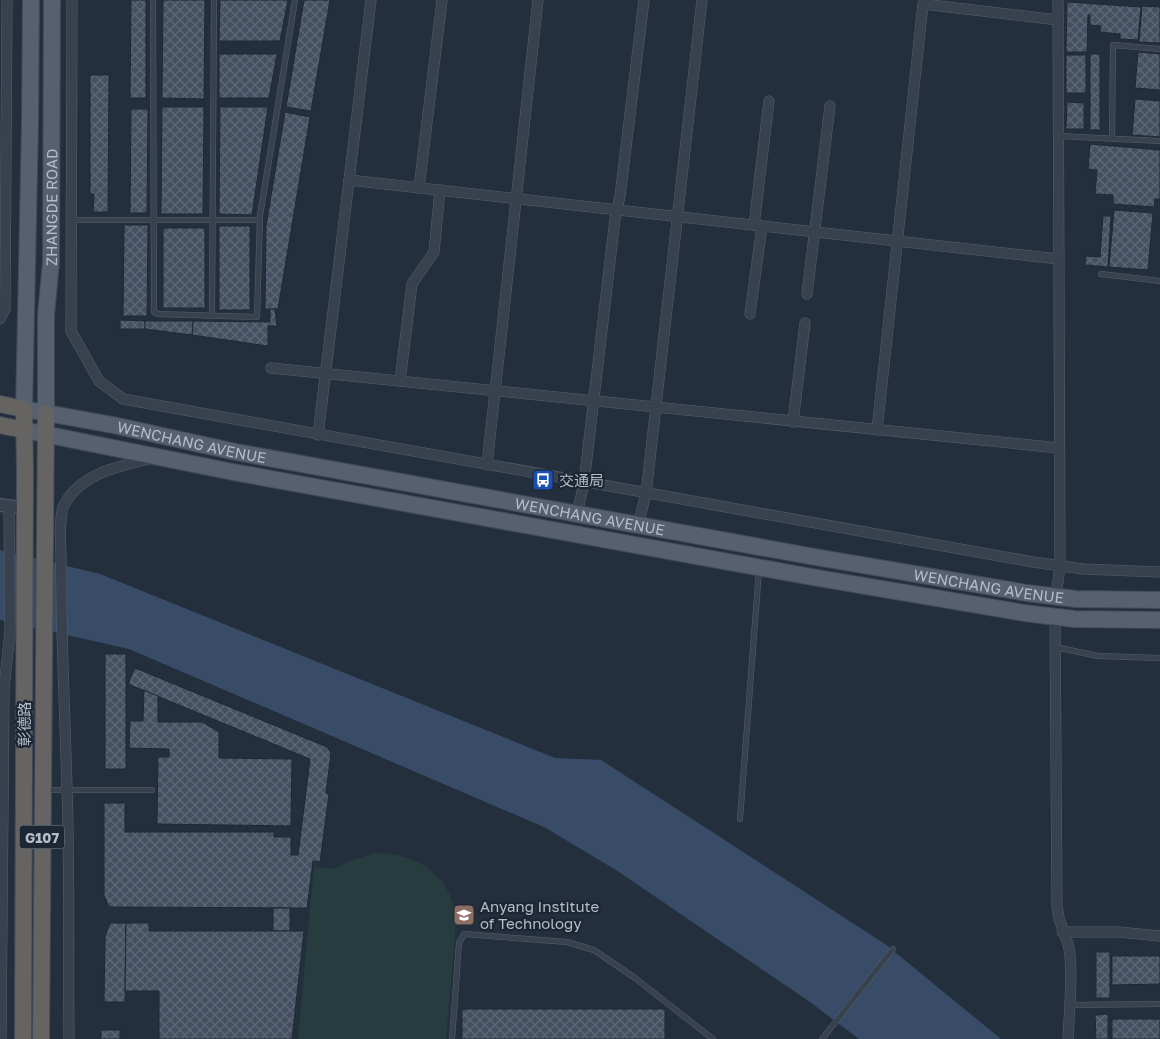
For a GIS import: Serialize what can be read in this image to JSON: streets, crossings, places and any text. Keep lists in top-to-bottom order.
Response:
{
  "streets": {
    "highway": ["彰德路", "G107"],
    "main road": ["ZHANGDE ROAD", "WENCHANG AVENUE"]
  },
  "crossings": [
    ["ZHANGDE ROAD", "WENCHANG AVENUE"],
    ["ZHANGDE ROAD", "彰德路"],
    ["WENCHANG AVENUE", "彰德路"]
  ],
  "places": {
    "bus stop": ["交通局"],
    "school or university": ["Anyang Institute of Technology"]
  }
}
